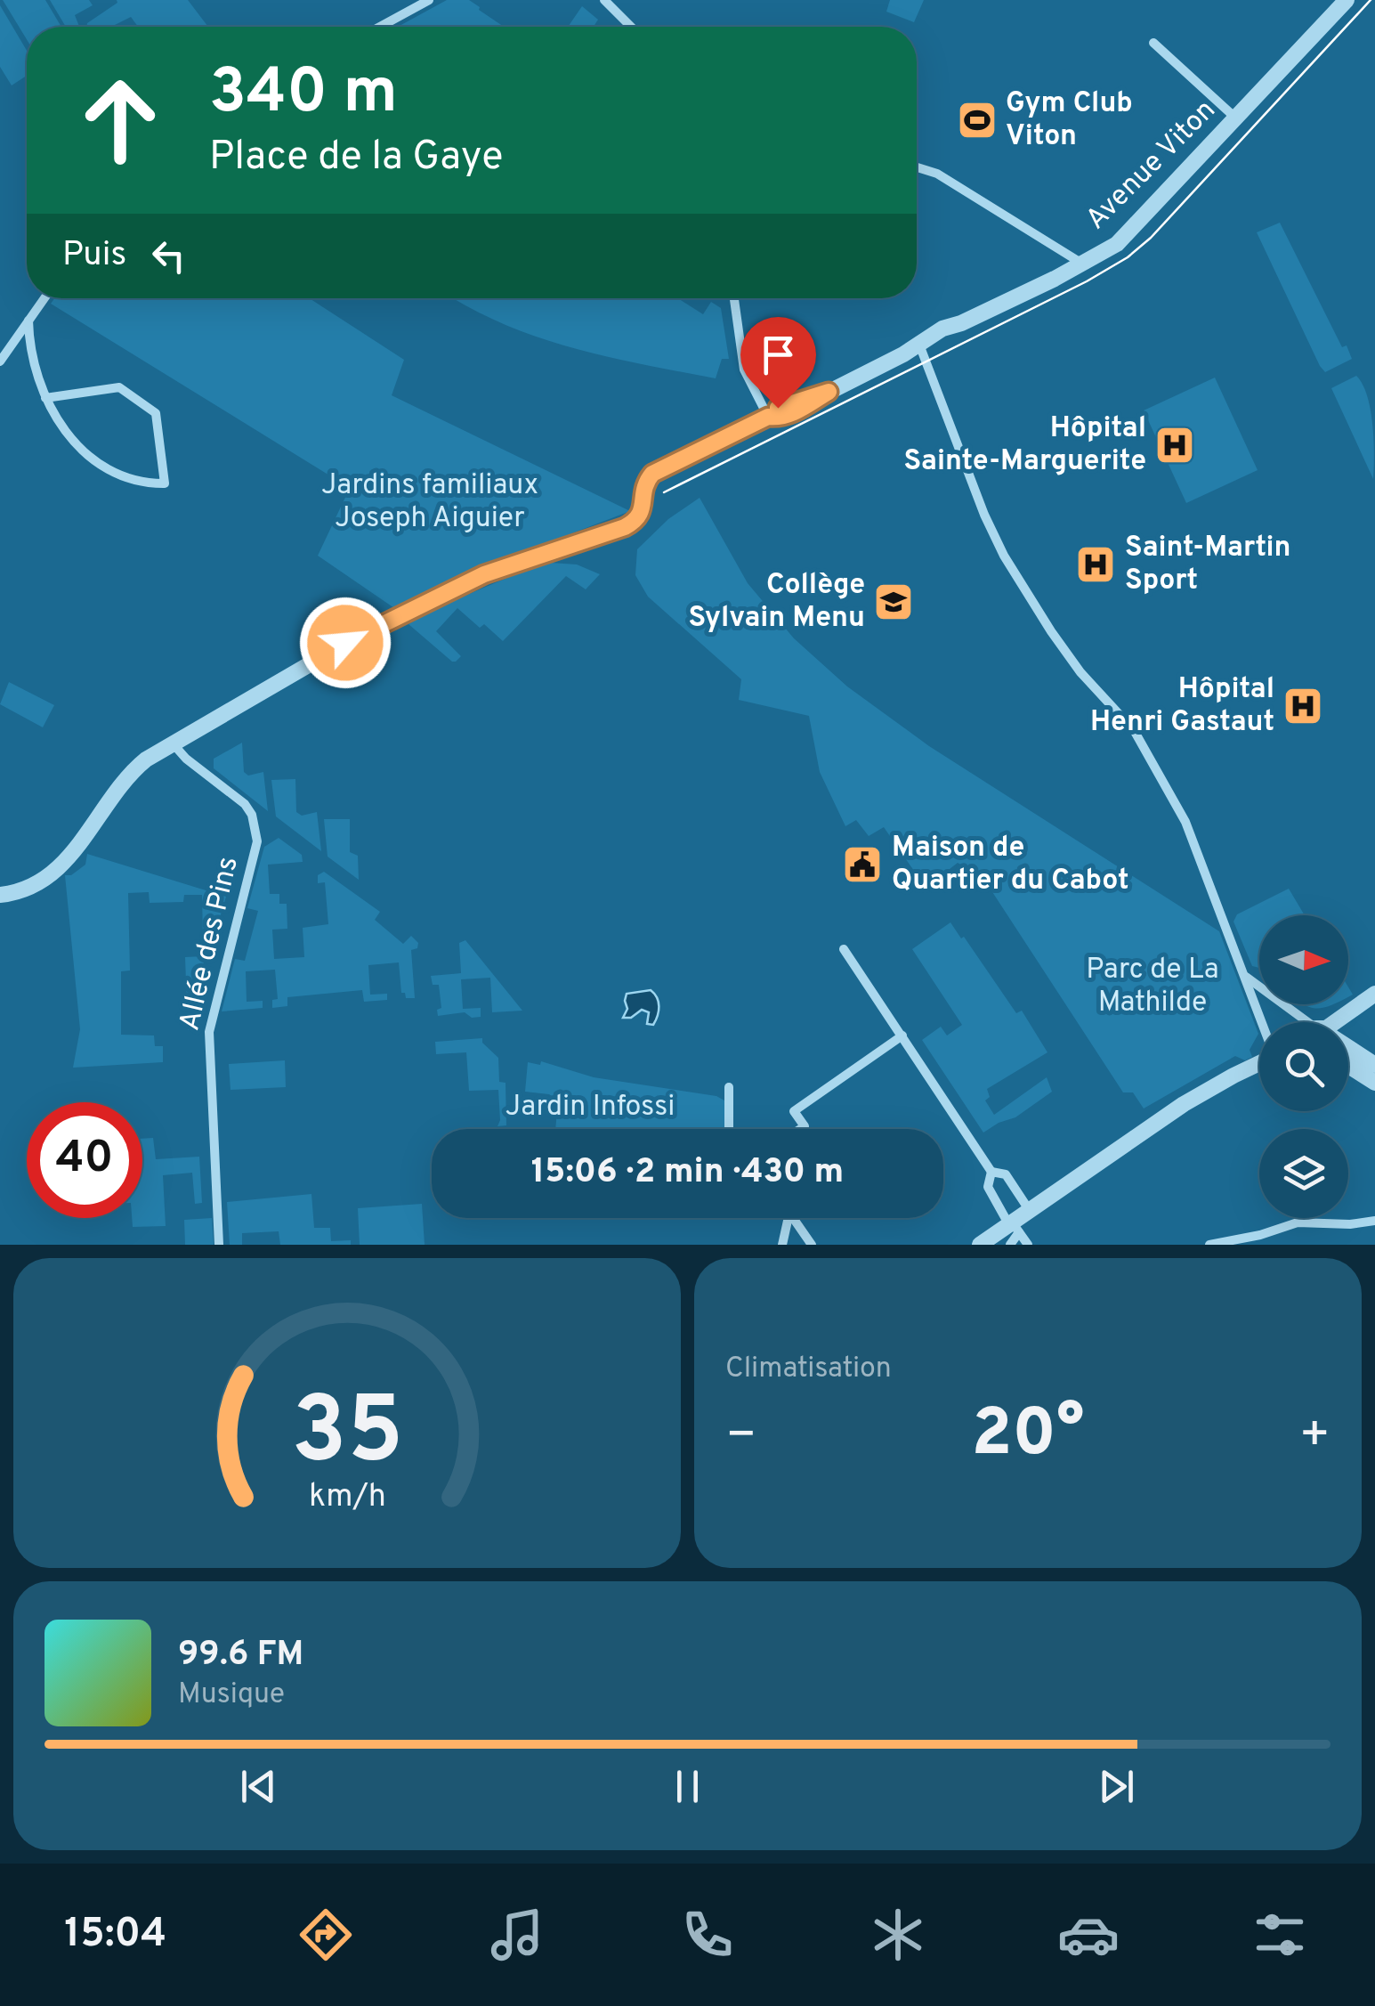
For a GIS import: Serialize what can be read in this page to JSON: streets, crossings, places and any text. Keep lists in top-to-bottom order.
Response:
{
  "streets": {
    "street": ["Avenue Viton", "Allée des Pins"]
  },
  "crossings": [
    ["Avenue Viton", "Allée des Pins"]
  ],
  "parks": ["Jardins familiaux Joseph Aiguier", "Parc de La Mathilde", "Jardin Infossi"],
  "places": {
    "sports": ["Gym Club Viton"],
    "hospital": ["Hôpital Sainte-Marguerite", "Saint-Martin Sport", "Hôpital Henri Gastaut"],
    "school or university": ["Collège Sylvain Menu"],
    "public building": ["Maison de Quartier du Cabot"]
  },
  "north": "right",
  "page": {
    "turn": ["340 m", "Place de la Gaye"],
    "then": "Puis",
    "limit": "40",
    "trip": "15:06 · 2 min · 430 m",
    "tile": "Climatisation",
    "heat": ["−", "20°", "+"],
    "song": ["99.6 FM", "Musique"],
    "tabs": "15:04",
    "gauge": ["35", "km/h"]
  }
}
